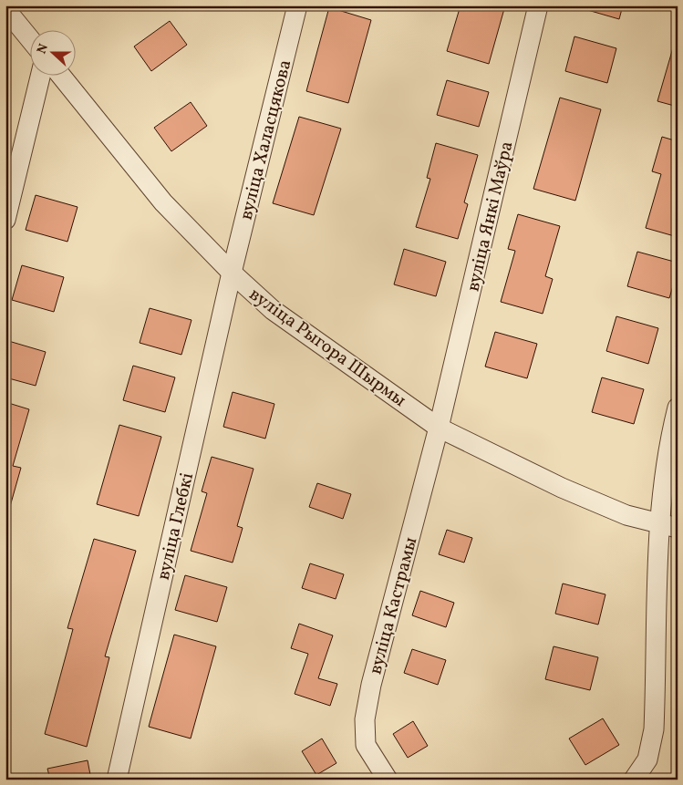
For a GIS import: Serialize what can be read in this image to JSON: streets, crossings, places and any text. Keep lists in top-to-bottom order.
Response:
{
  "streets": {
    "street": [
      "вуліца Халасцякова",
      "вуліца Янкі Маўра",
      "вуліца Рыгора Шырмы",
      "вуліца Глебкі",
      "вуліца Кастрамы"
    ]
  },
  "crossings": [
    ["вуліца Халасцякова", "вуліца Рыгора Шырмы"],
    ["вуліца Халасцякова", "вуліца Глебкі"],
    ["вуліца Янкі Маўра", "вуліца Рыгора Шырмы"],
    ["вуліца Янкі Маўра", "вуліца Кастрамы"],
    ["вуліца Рыгора Шырмы", "вуліца Глебкі"],
    ["вуліца Рыгора Шырмы", "вуліца Кастрамы"]
  ],
  "north": "left"
}
